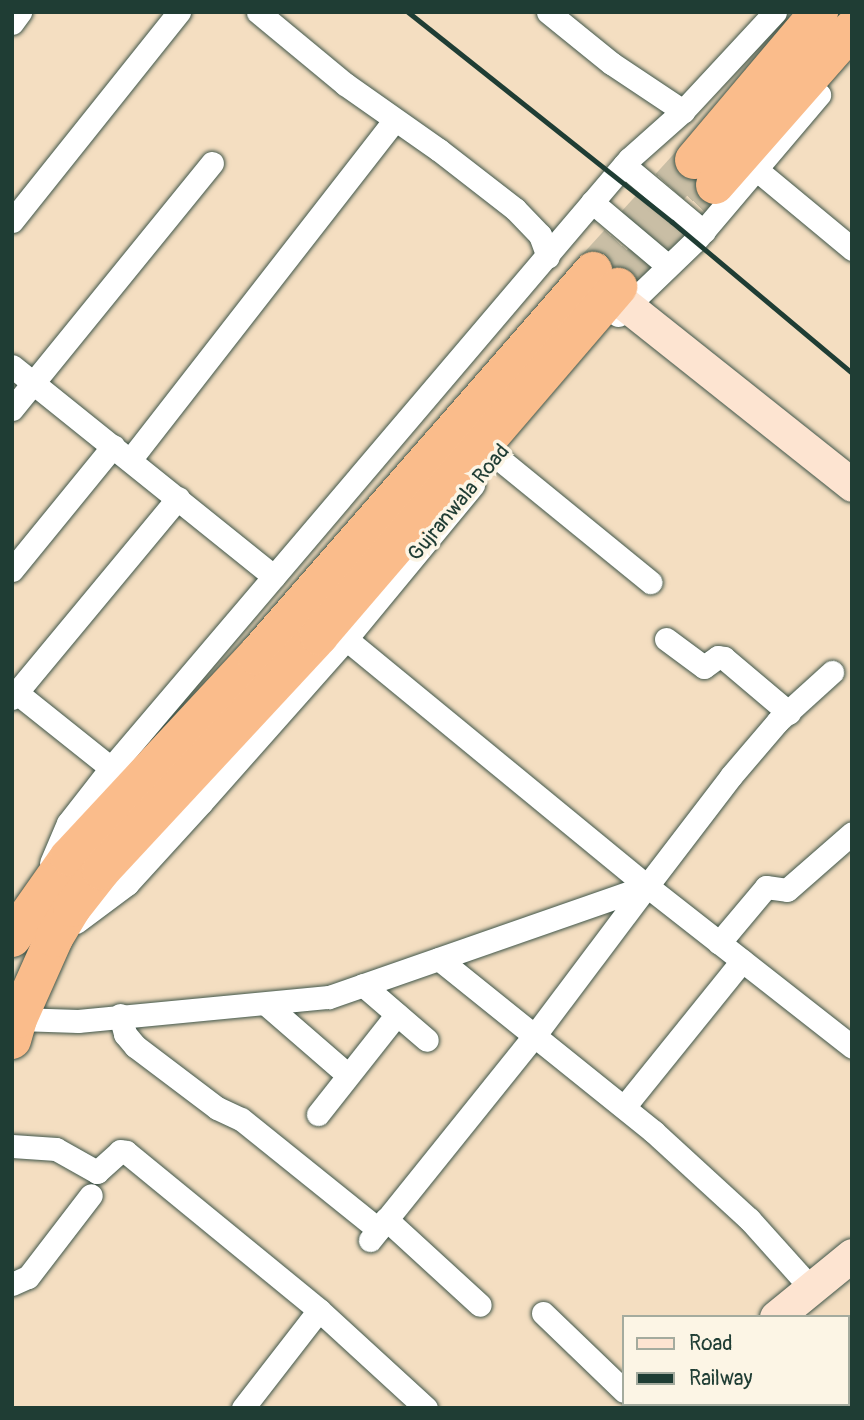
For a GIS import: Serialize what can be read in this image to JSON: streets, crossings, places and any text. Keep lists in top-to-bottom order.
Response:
{
  "streets": {
    "highway": ["Gujranwala Road"]
  },
  "legend": ["Road", "Railway"]
}
